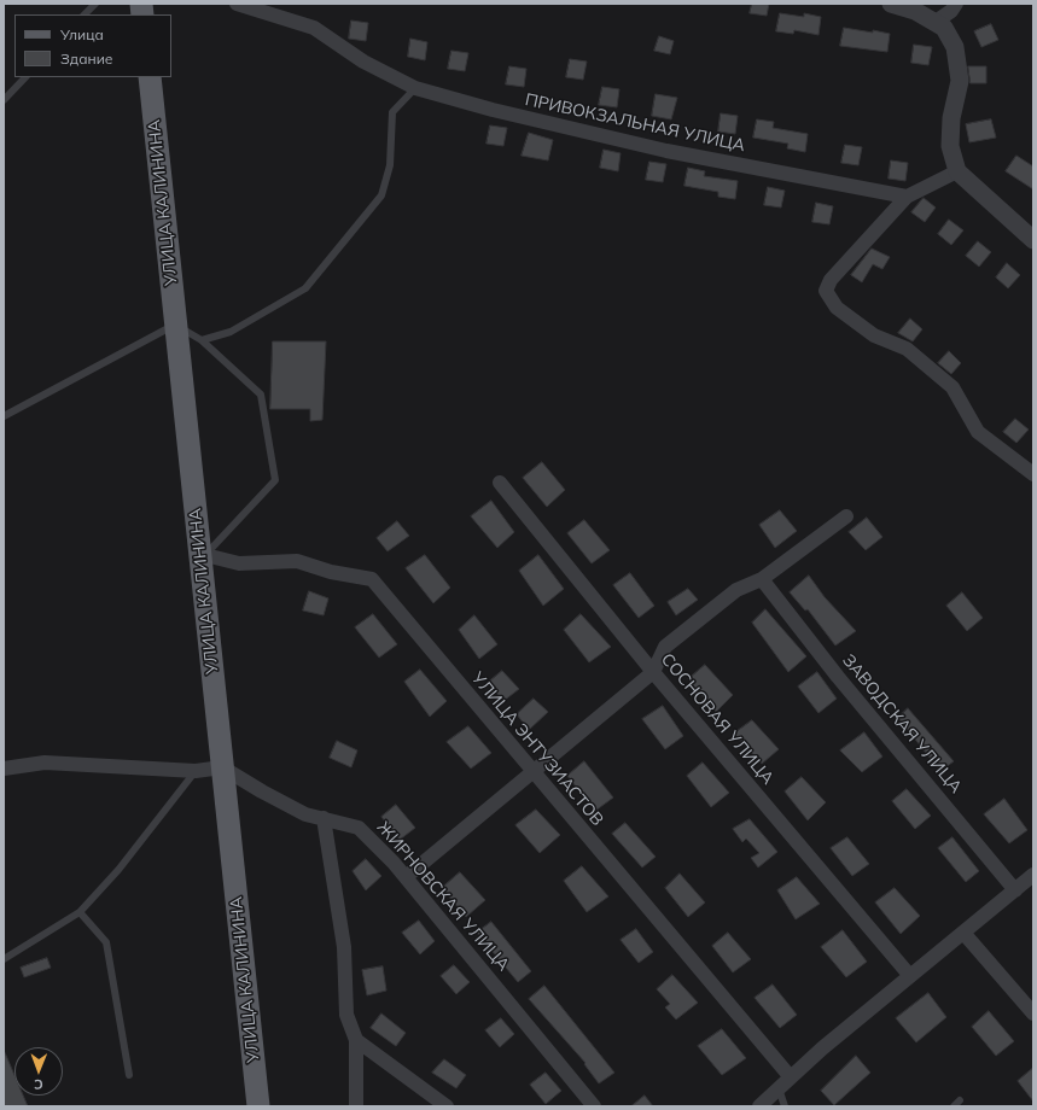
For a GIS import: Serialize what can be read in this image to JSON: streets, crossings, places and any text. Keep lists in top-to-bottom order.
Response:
{
  "streets": {
    "main road": ["УЛИЦА КАЛИНИНА"],
    "street": [
      "ПРИВОКЗАЛЬНАЯ УЛИЦА",
      "СОСНОВАЯ УЛИЦА",
      "ЗАВОДСКАЯ УЛИЦА",
      "УЛИЦА ЭНТУЗИАСТОВ",
      "ЖИРНОВСКАЯ УЛИЦА"
    ]
  },
  "crossings": [
    ["УЛИЦА КАЛИНИНА", "УЛИЦА ЭНТУЗИАСТОВ"],
    ["УЛИЦА КАЛИНИНА", "ЖИРНОВСКАЯ УЛИЦА"]
  ],
  "legend": ["Улица", "Здание"],
  "north": "bottom"
}
